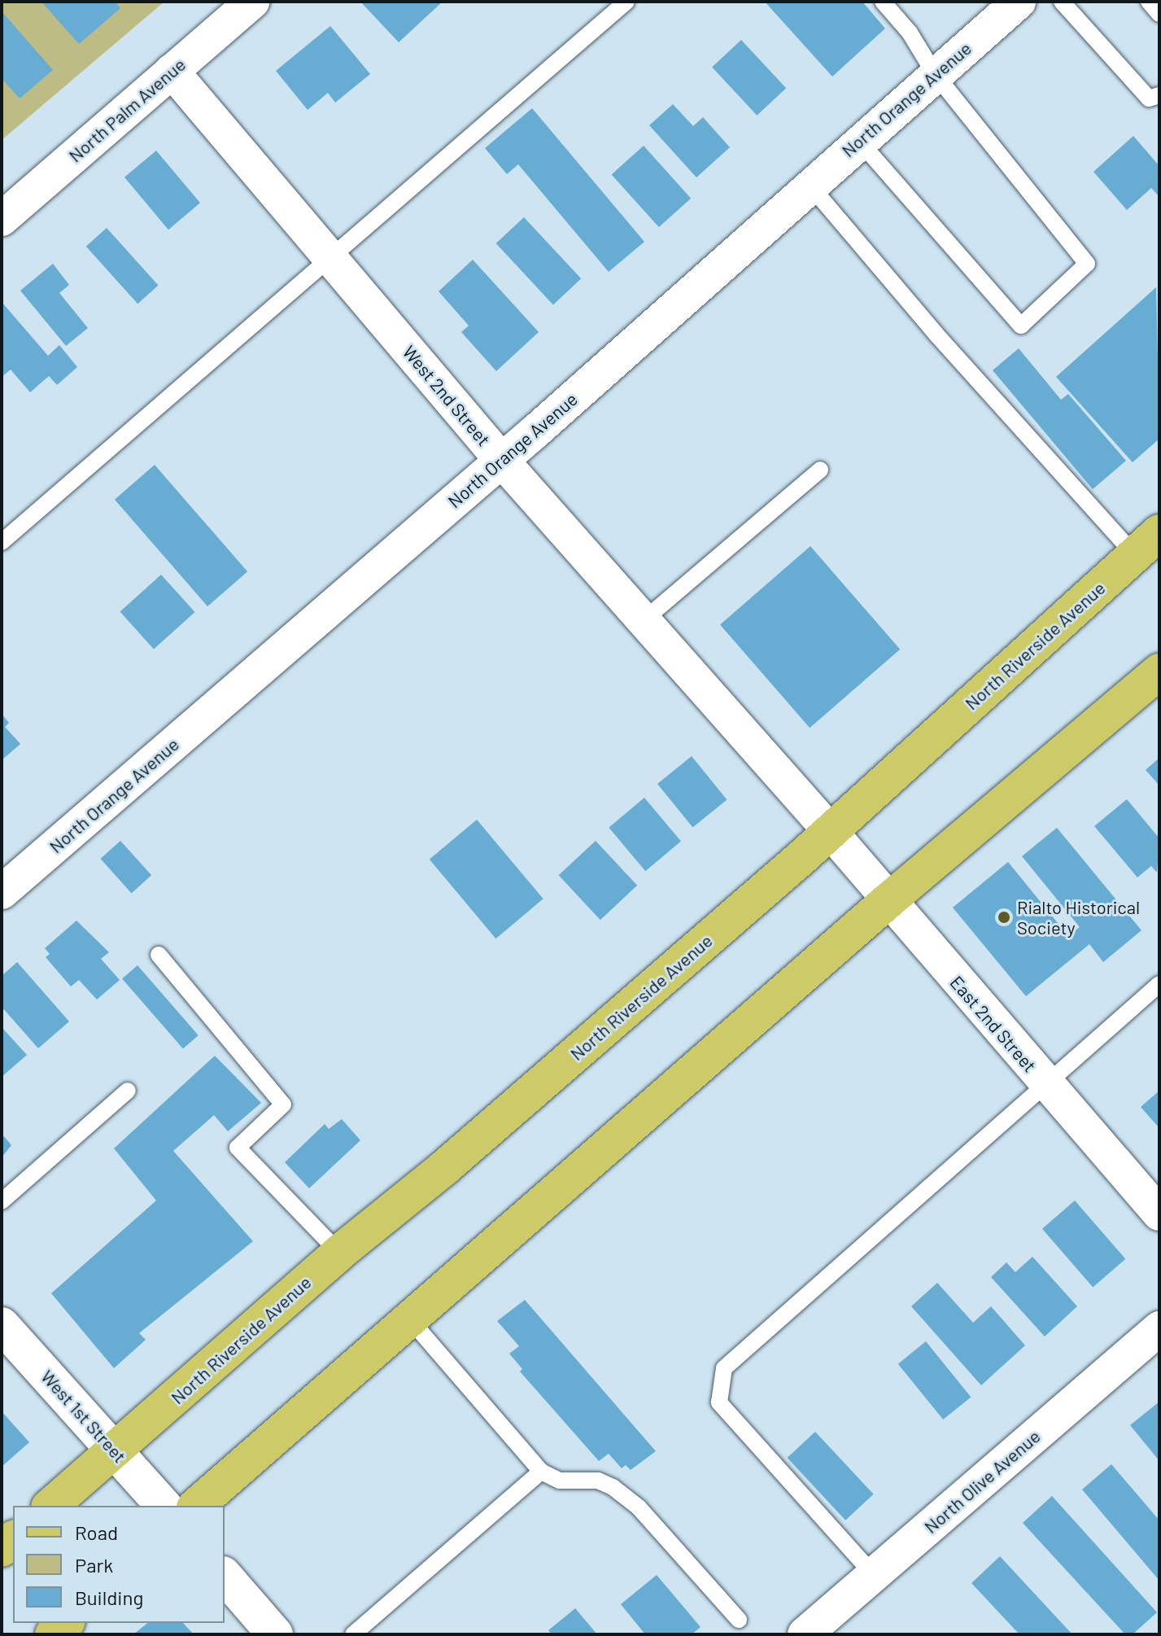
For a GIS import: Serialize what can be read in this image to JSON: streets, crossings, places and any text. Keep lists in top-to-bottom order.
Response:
{
  "streets": {
    "main road": ["North Riverside Avenue"],
    "street": [
      "North Orange Avenue",
      "North Palm Avenue",
      "West 2nd Street",
      "East 2nd Street",
      "West 1st Street",
      "North Olive Avenue"
    ]
  },
  "crossings": [
    ["North Orange Avenue", "West 2nd Street"],
    ["North Palm Avenue", "West 2nd Street"],
    ["West 2nd Street", "North Riverside Avenue"],
    ["West 2nd Street", "East 2nd Street"],
    ["North Riverside Avenue", "East 2nd Street"],
    ["North Riverside Avenue", "West 1st Street"]
  ],
  "places": ["Rialto Historical Society"],
  "legend": ["Road", "Park", "Building"]
}
